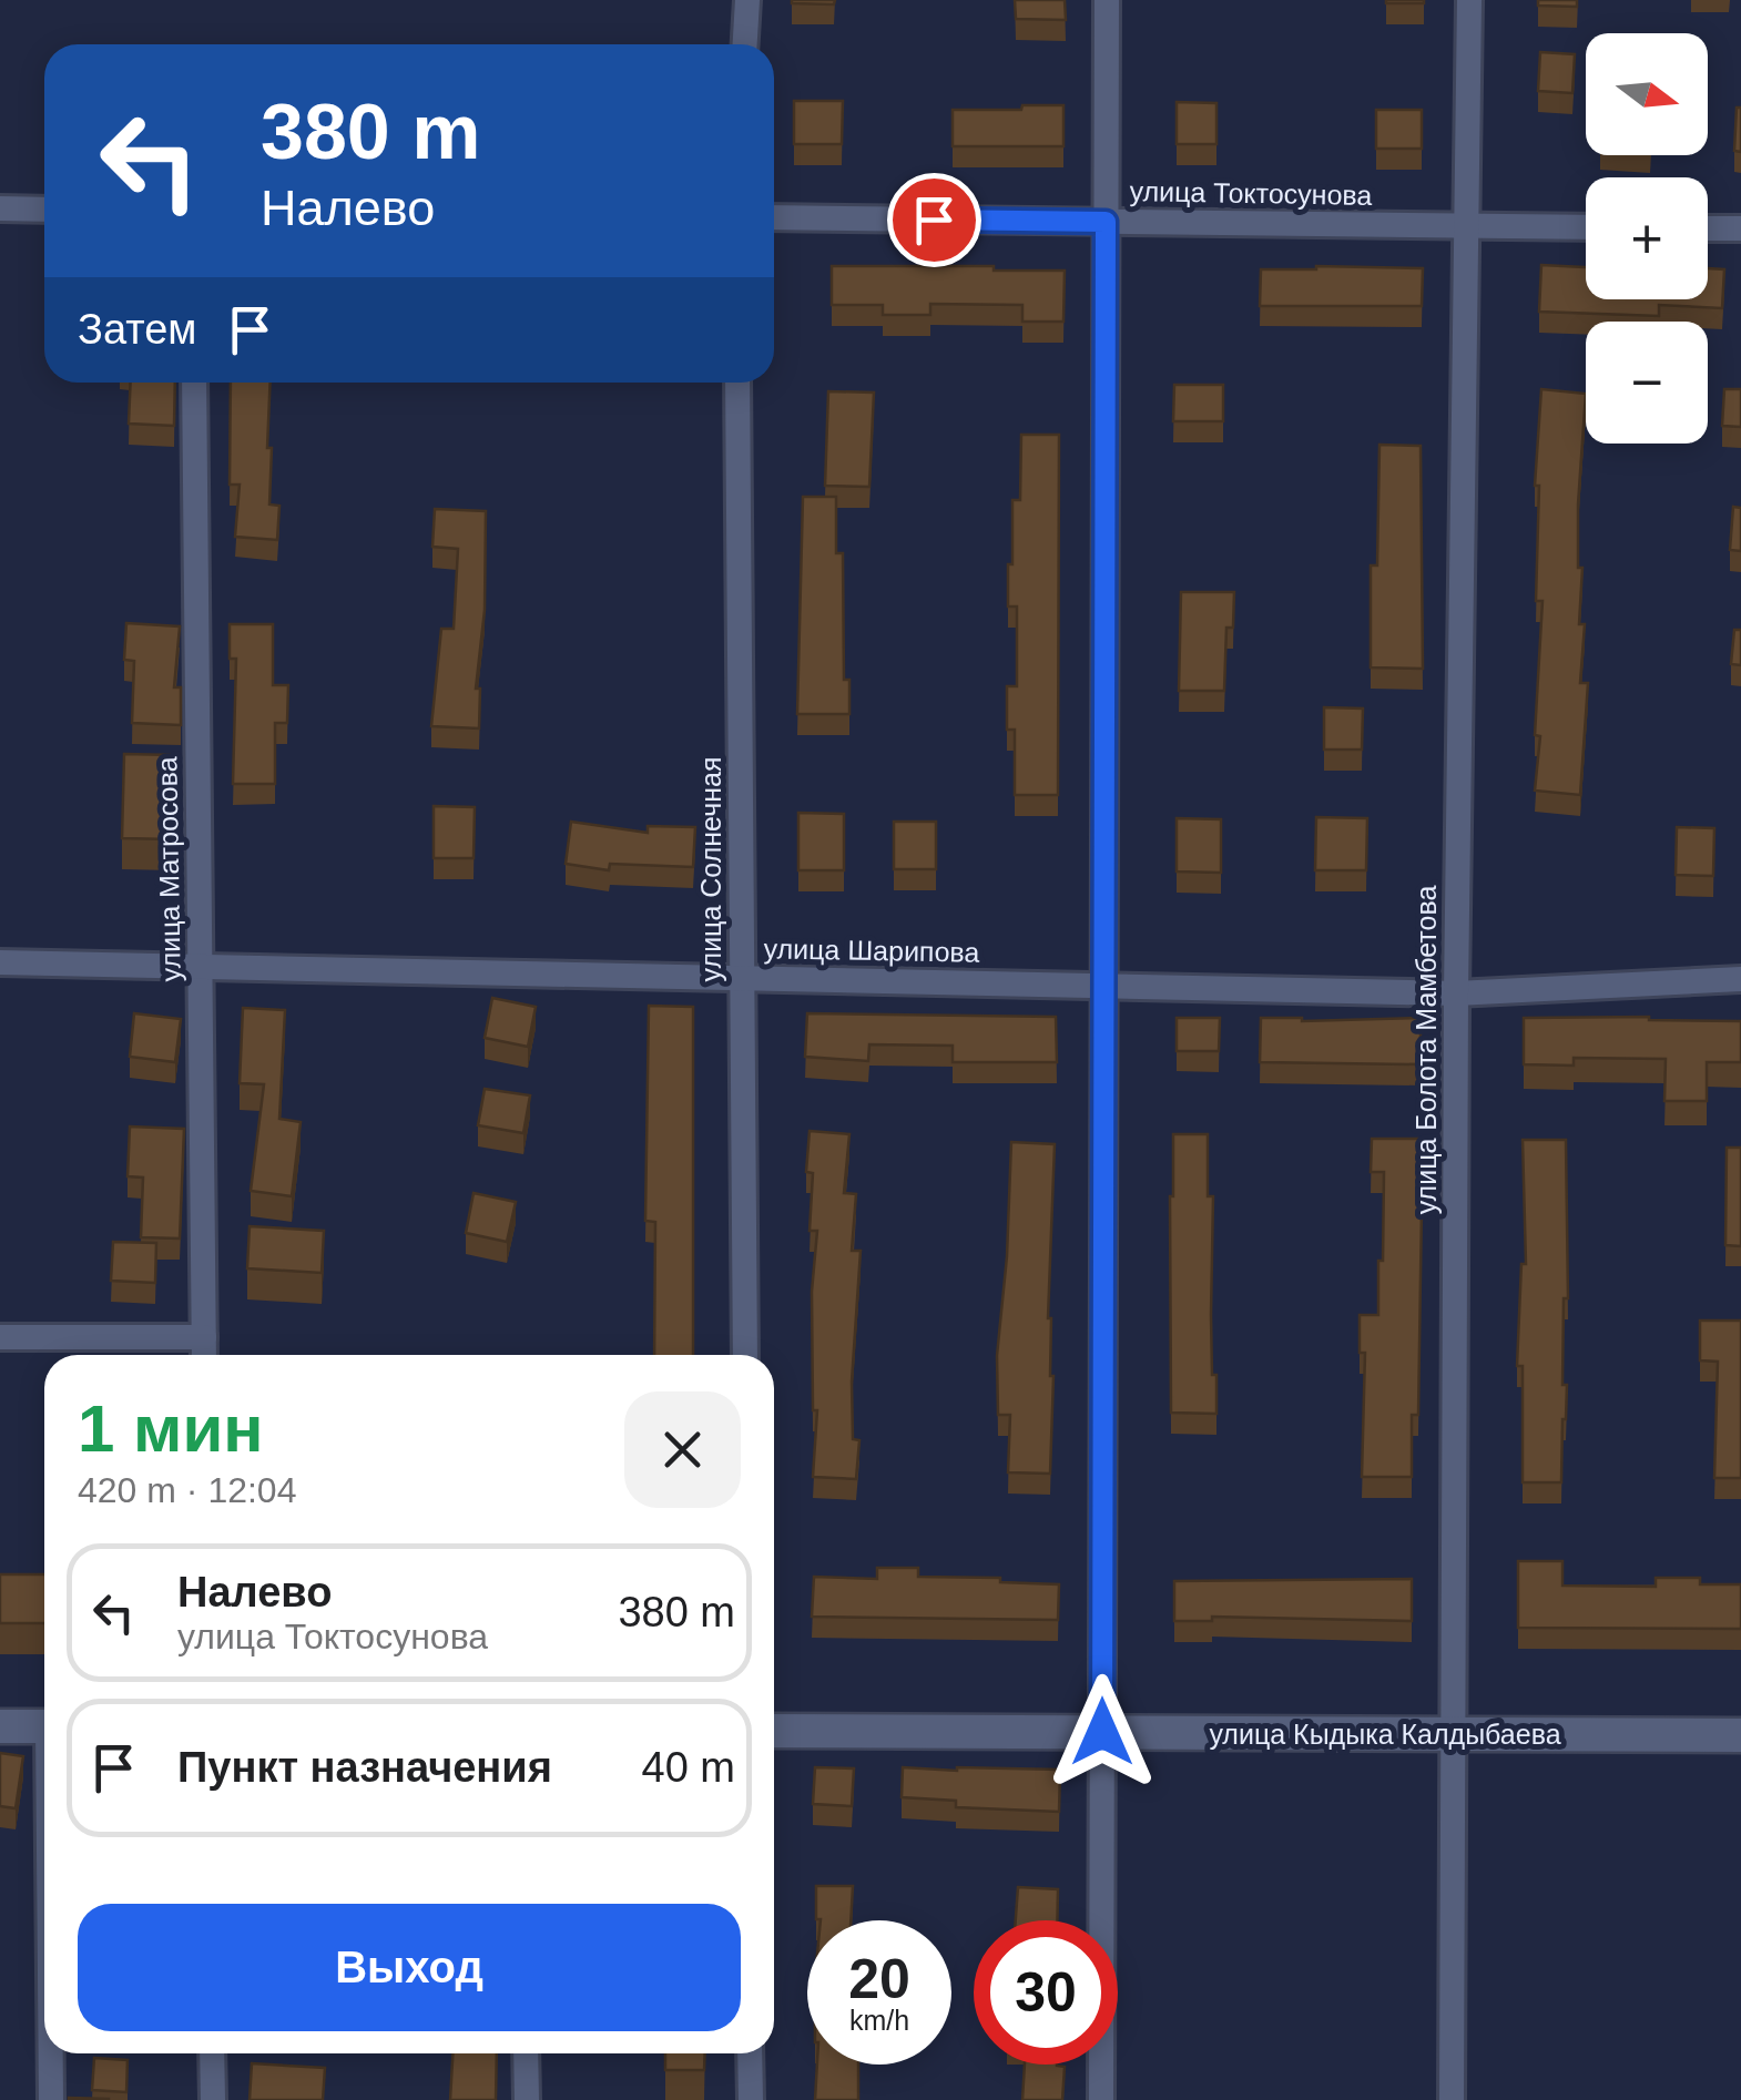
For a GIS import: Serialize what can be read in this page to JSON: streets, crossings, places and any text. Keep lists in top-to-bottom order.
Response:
{
  "streets": {
    "street": [
      "улица Токтосунова",
      "улица Матросова",
      "улица Солнечная",
      "улица Шарипова",
      "улица Болота Мамбетова",
      "улица Кыдыка Калдыбаева"
    ]
  },
  "crossings": [
    ["улица Токтосунова", "улица Болота Мамбетова"],
    ["улица Матросова", "улица Шарипова"],
    ["улица Солнечная", "улица Шарипова"],
    ["улица Шарипова", "улица Болота Мамбетова"],
    ["улица Болота Мамбетова", "улица Кыдыка Калдыбаева"]
  ],
  "north": "right",
  "page": {
    "map_buttons": ["+", "−"],
    "turn": ["380 m", "Налево"],
    "then": "Затем",
    "heading": ["1 мин", "420 m · 12:04"],
    "list": [
      {
        "name": "Налево",
        "note": "улица Токтосунова",
        "value": "380 m"
      },
      {
        "name": "Пункт назначения",
        "value": "40 m"
      }
    ],
    "buttons": "Выход",
    "speed": "20 km/h",
    "limit": "30"
  }
}
